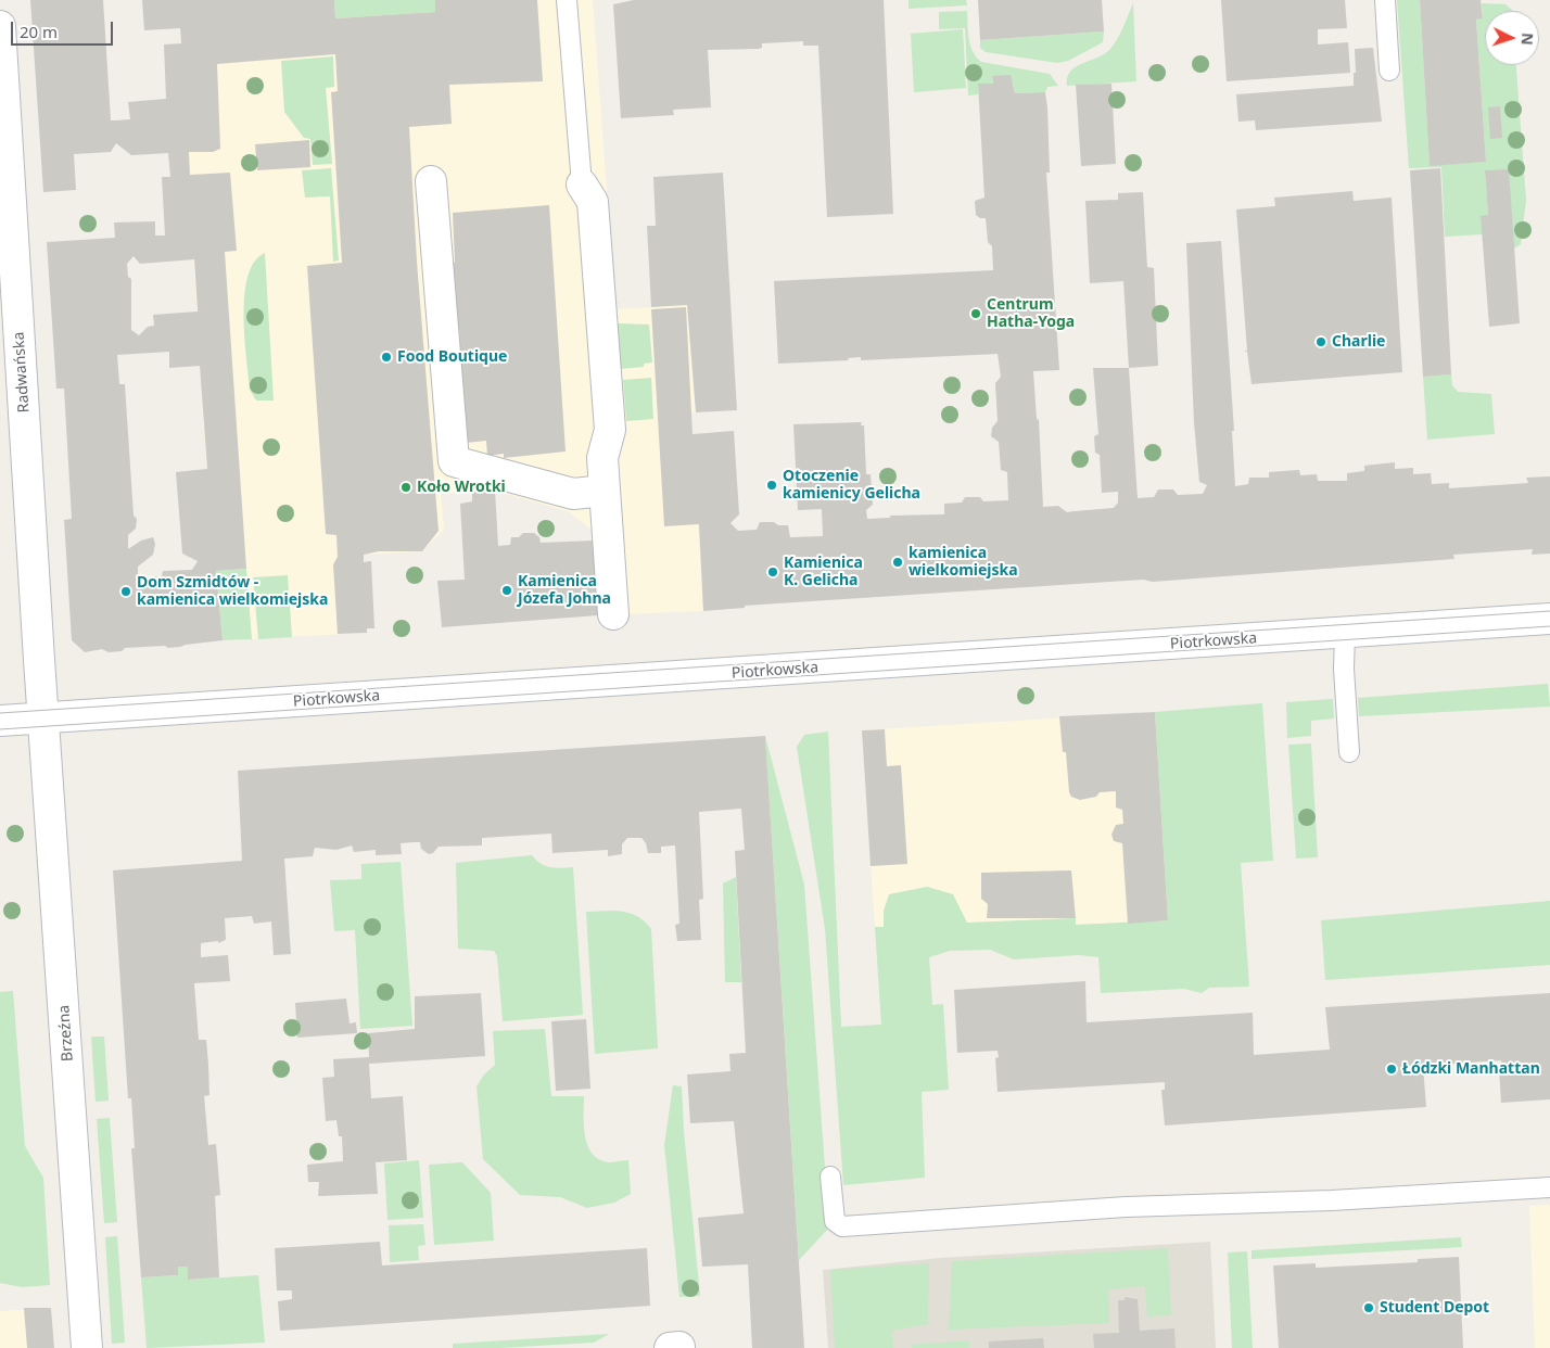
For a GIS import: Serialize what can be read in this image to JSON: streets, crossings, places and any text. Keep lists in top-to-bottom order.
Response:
{
  "streets": {
    "street": ["Radwańska", "Piotrkowska", "Brzeźna"]
  },
  "crossings": [
    ["Radwańska", "Piotrkowska"],
    ["Radwańska", "Brzeźna"],
    ["Piotrkowska", "Brzeźna"]
  ],
  "places": [
    "Centrum Hatha-Yoga",
    "Charlie",
    "Food Boutique",
    "Otoczenie kamienicy Gelicha",
    "Koło Wrotki",
    "kamienica wielkomiejska",
    "Kamienica K. Gelicha",
    "Kamienica Józefa Johna",
    "Dom Szmidtów - kamienica wielkomiejska",
    "Łódzki Manhattan",
    "Student Depot"
  ],
  "scale_bar": "20 m",
  "north": "right"
}
